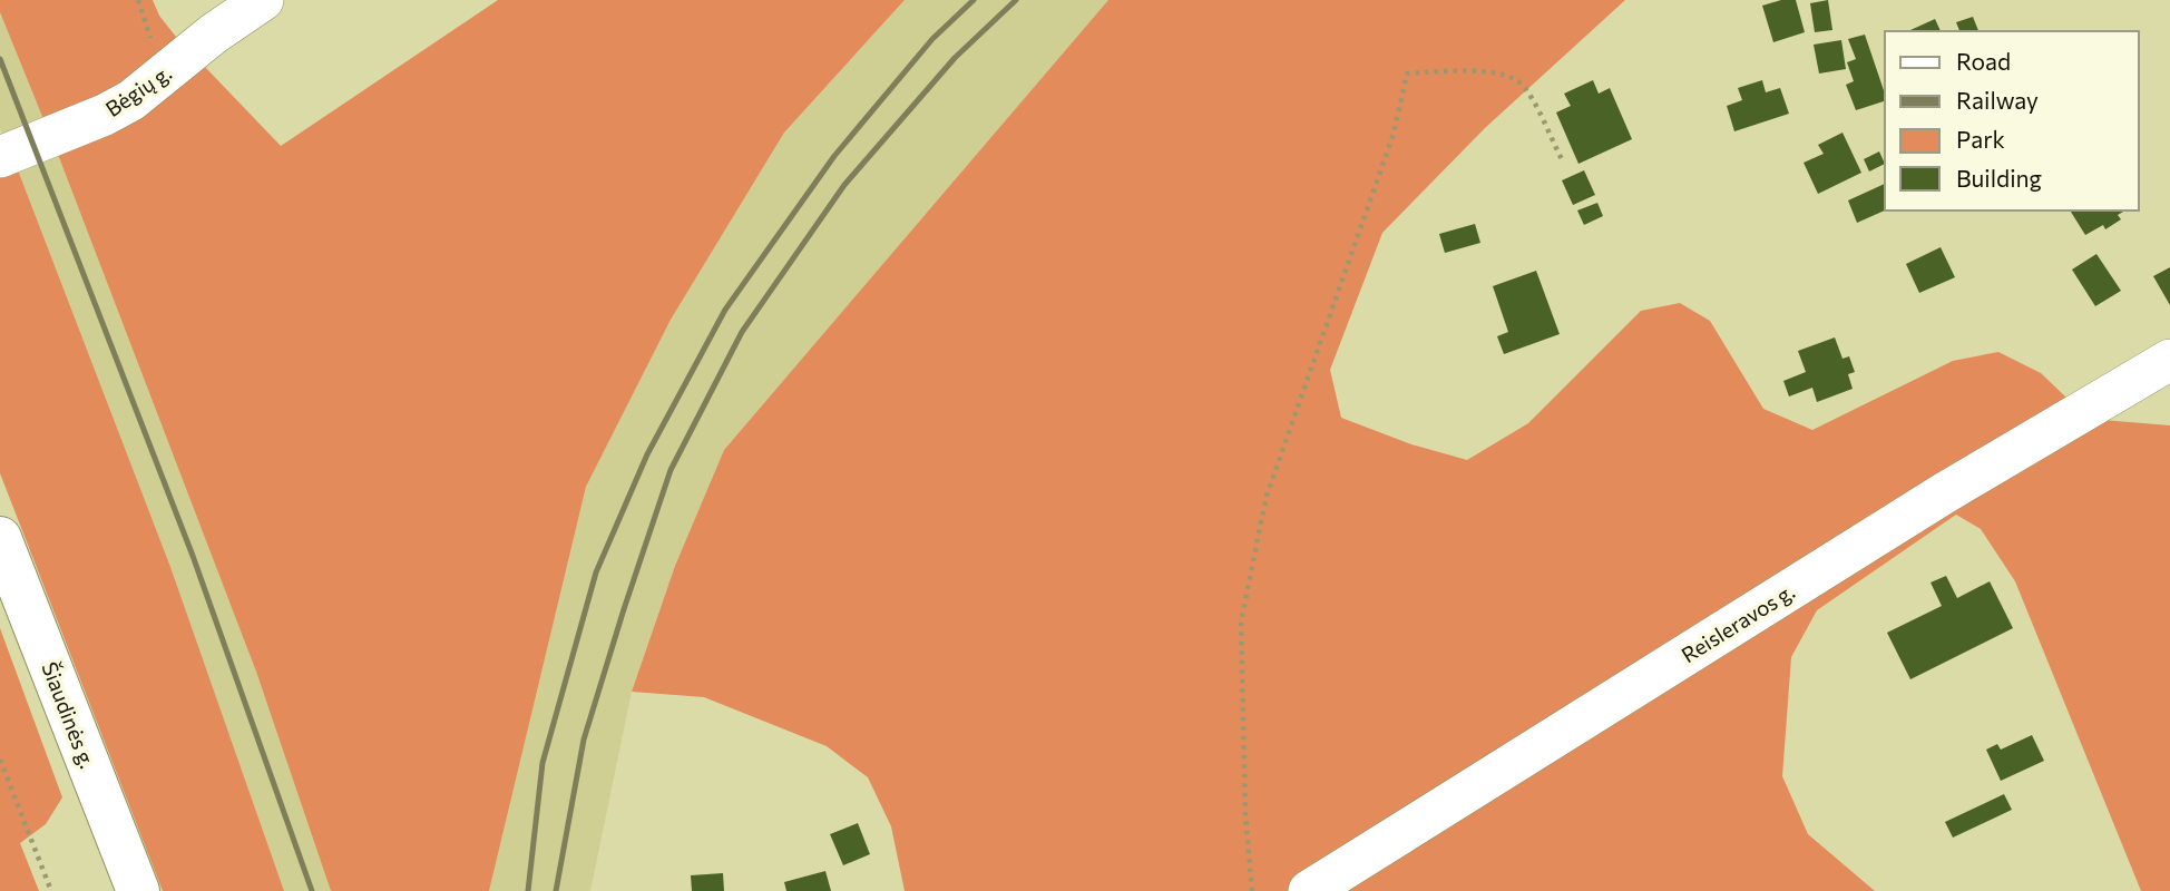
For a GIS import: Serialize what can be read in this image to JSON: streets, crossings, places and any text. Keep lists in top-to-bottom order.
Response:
{
  "streets": {
    "main road": ["Šiaudinės g."],
    "street": ["Bėgių g.", "Reisleravos g."]
  },
  "legend": [
    "Road",
    "Railway",
    "Park",
    "Building"
  ]
}
